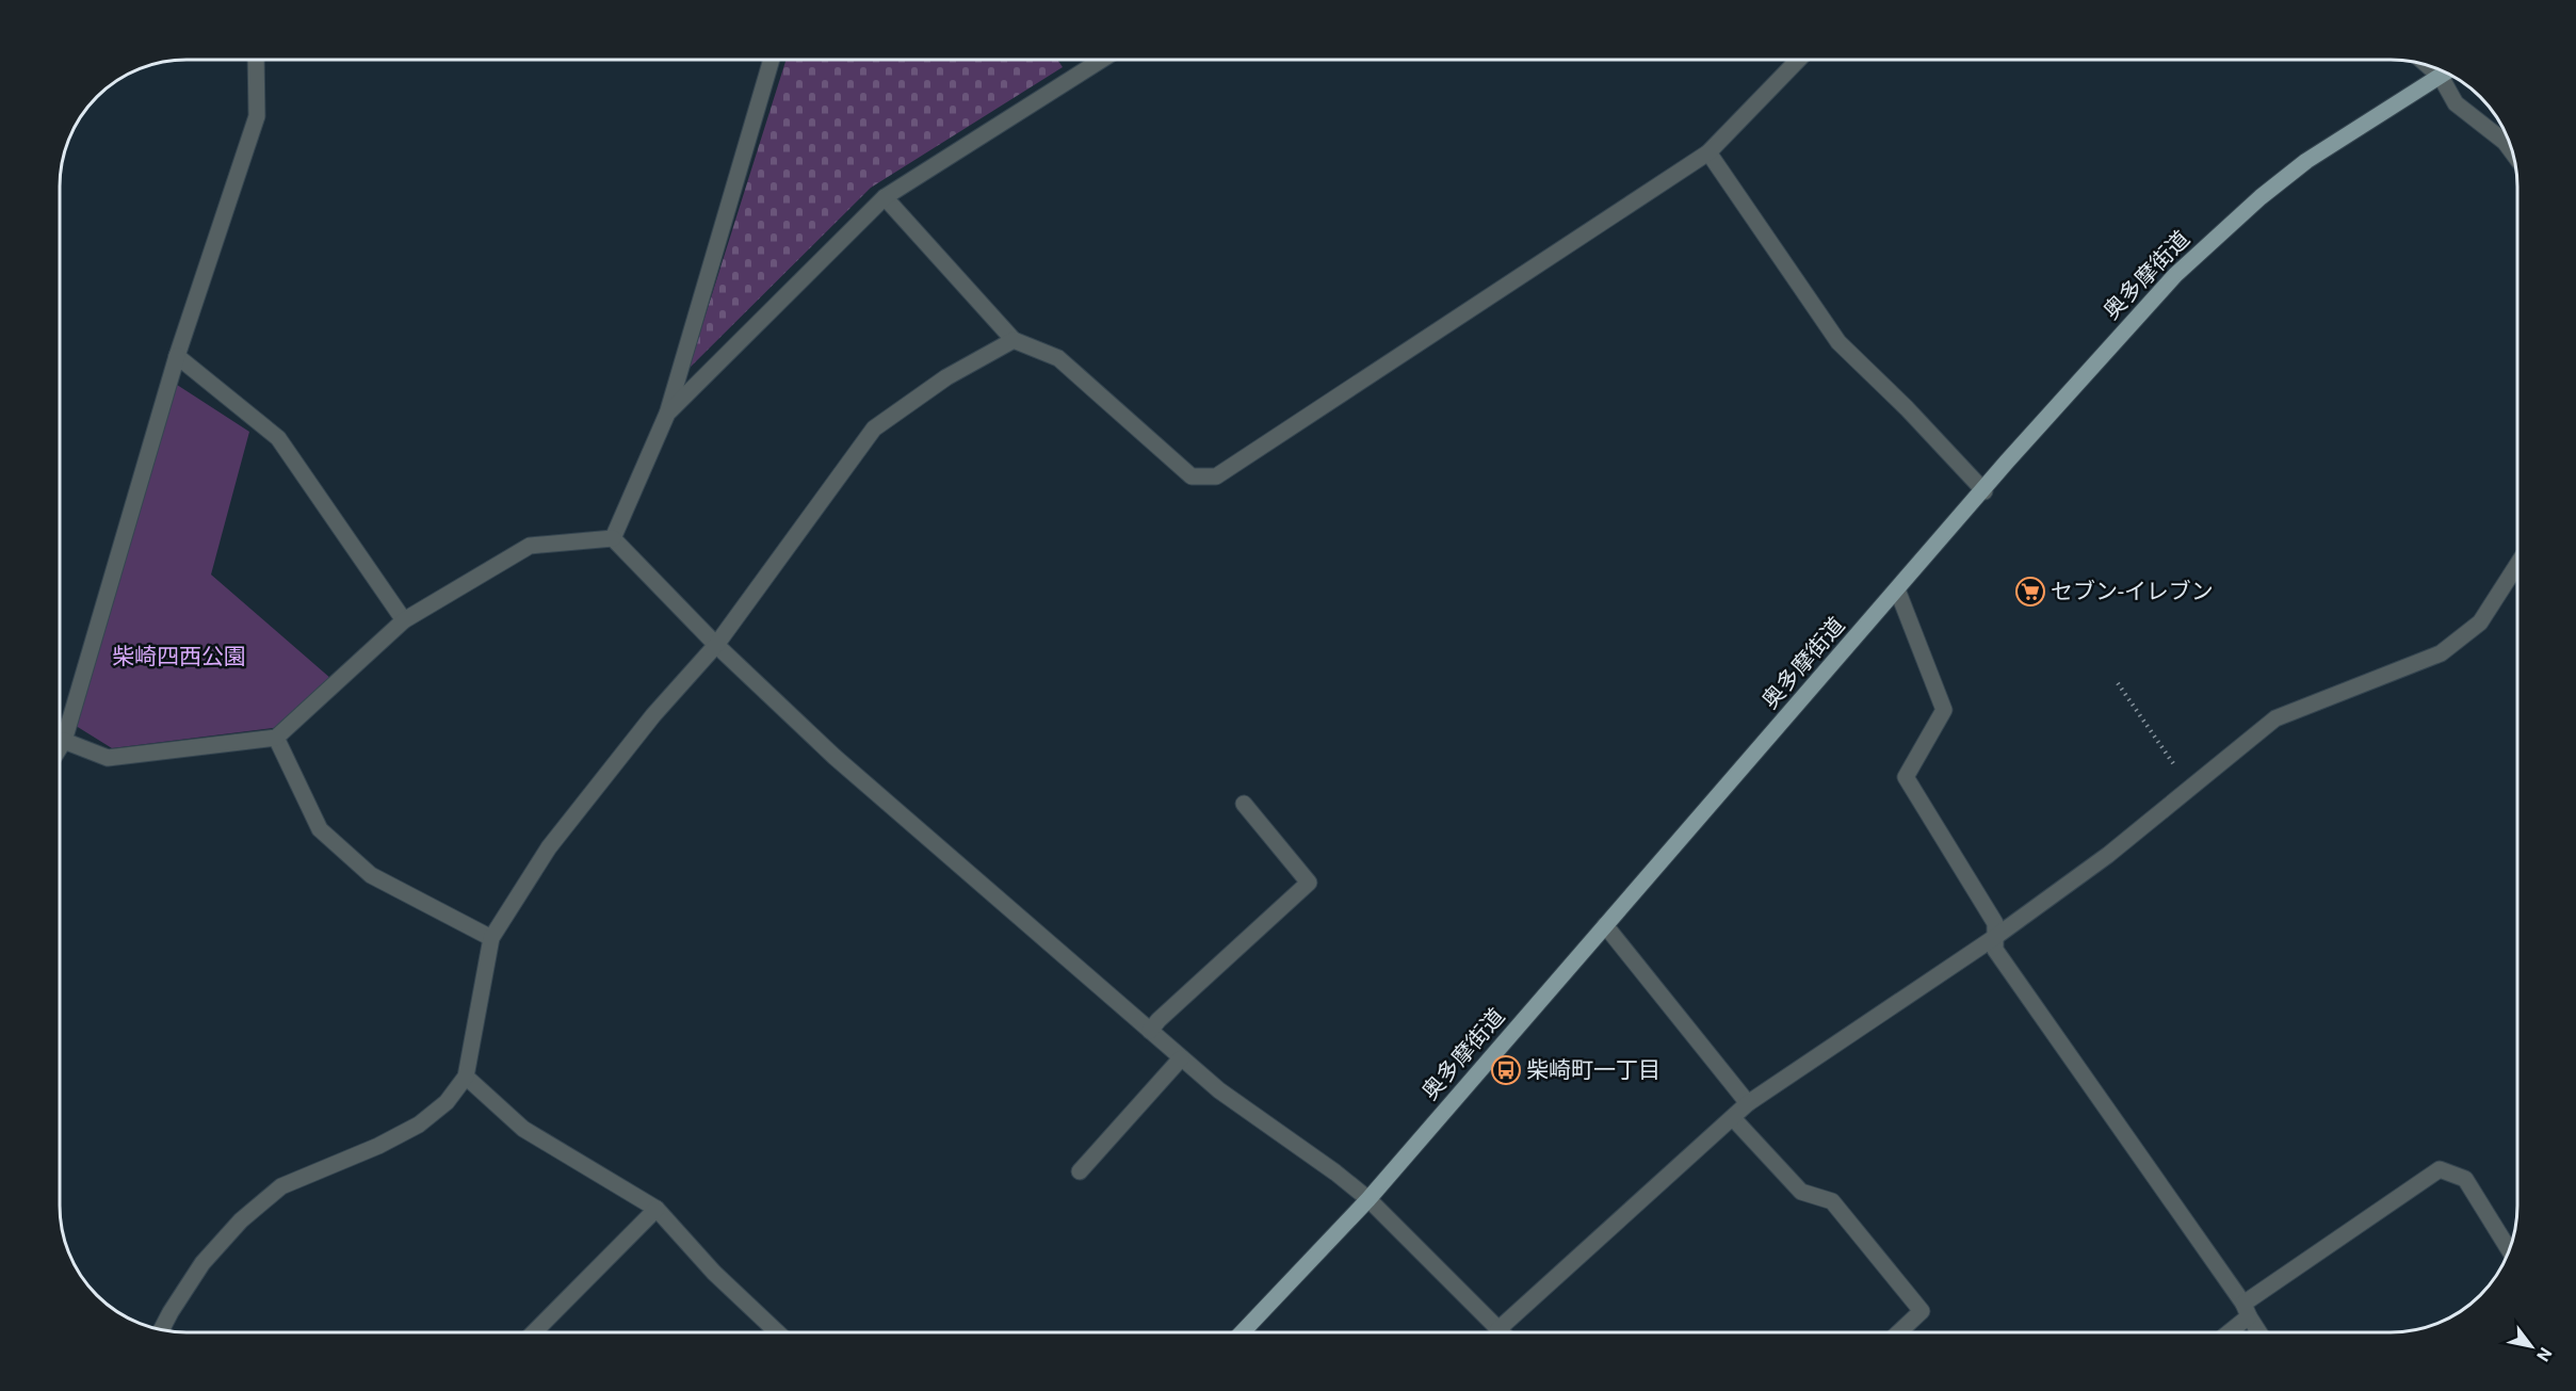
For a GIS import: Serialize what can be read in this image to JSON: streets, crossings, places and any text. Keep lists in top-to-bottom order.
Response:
{
  "streets": {
    "main road": ["奥多摩街道"]
  },
  "parks": ["柴崎四西公園"],
  "places": {
    "supermarket": ["セブン-イレブン"],
    "bus stop": ["柴崎町一丁目"]
  },
  "north": "bottom right"
}
